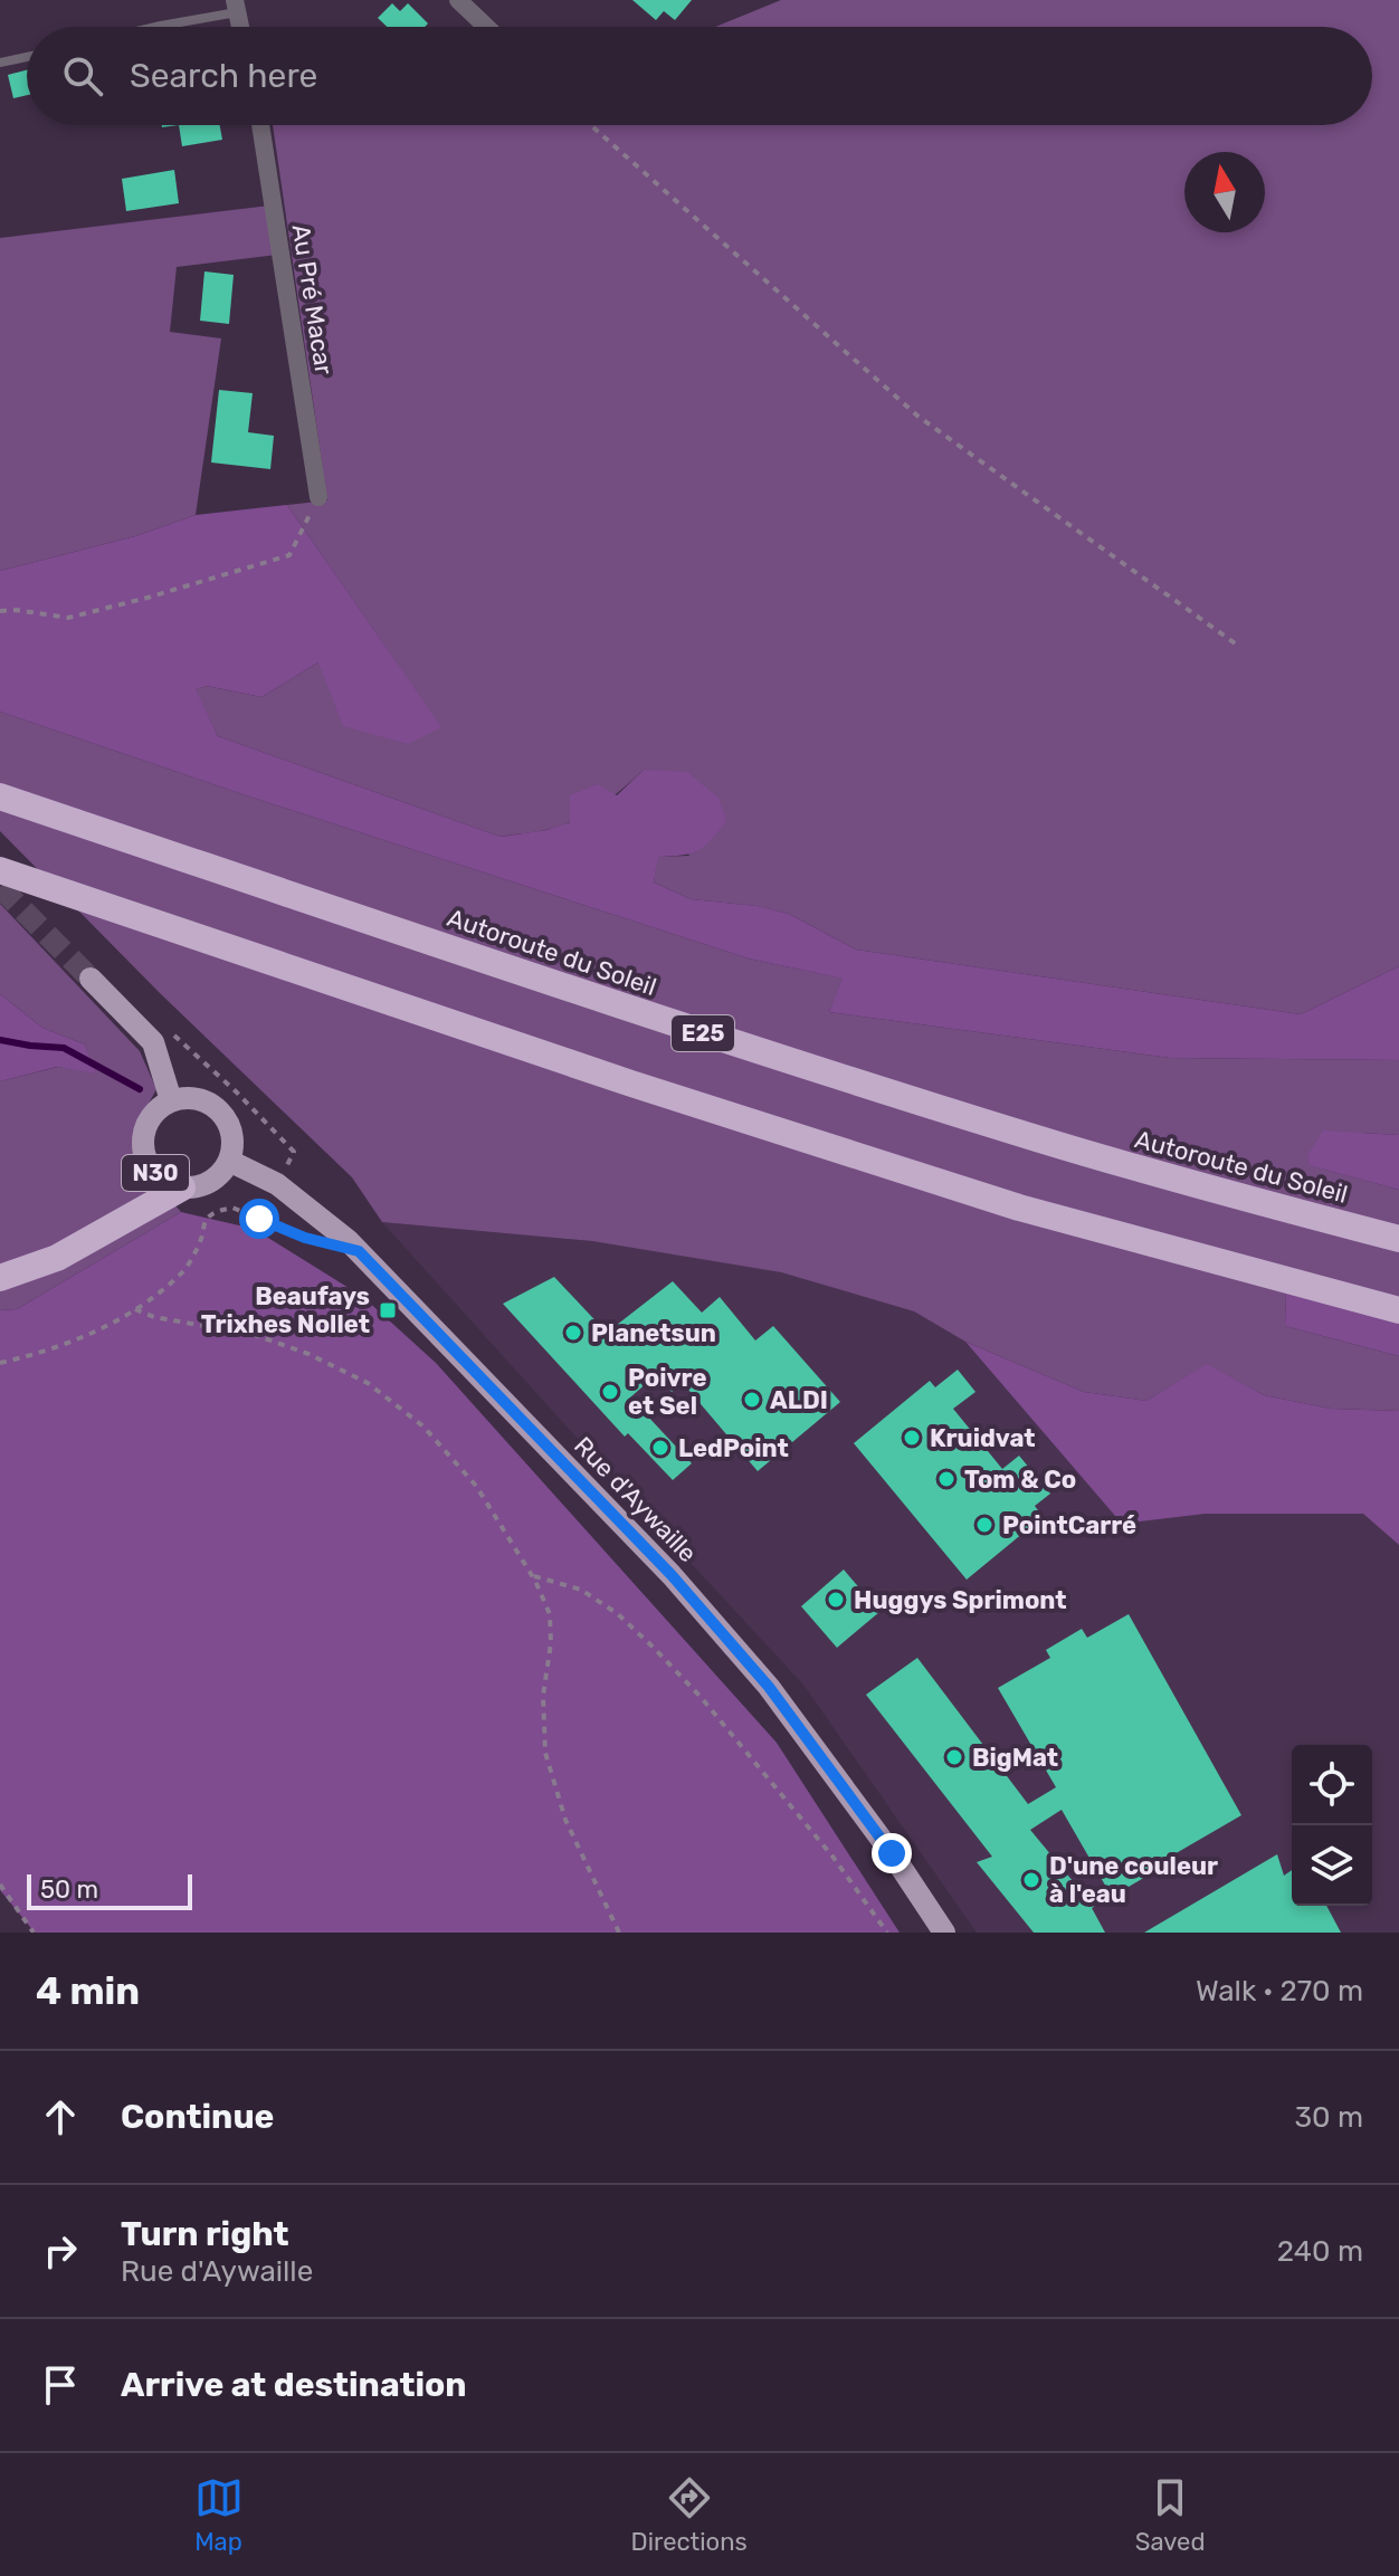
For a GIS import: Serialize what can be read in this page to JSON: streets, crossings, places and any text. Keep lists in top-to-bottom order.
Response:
{
  "streets": {
    "highway": ["Autoroute du Soleil", "E25"],
    "main road": ["N30", "Rue d'Aywaille"],
    "street": ["Au Pré Macar"]
  },
  "crossings": [
    ["N30", "Rue d'Aywaille"]
  ],
  "places": {
    "transit": ["Beaufays Trixhes Nollet"],
    "other": [
      "Planetsun",
      "Poivre et Sel",
      "ALDI",
      "Kruidvat",
      "LedPoint",
      "Tom & Co",
      "PointCarré",
      "Huggys Sprimont",
      "BigMat",
      "D'une couleur à l'eau"
    ]
  },
  "scale_bar": "50 m",
  "north": "top",
  "page": {
    "search": "Search here",
    "scale": "50 m",
    "heading": ["4 min", "Walk · 270 m"],
    "list": [
      ["Continue", "30 m"],
      ["Turn right", "Rue d'Aywaille", "240 m"],
      "Arrive at destination"
    ],
    "nav": ["Map", "Directions", "Saved"]
  }
}
